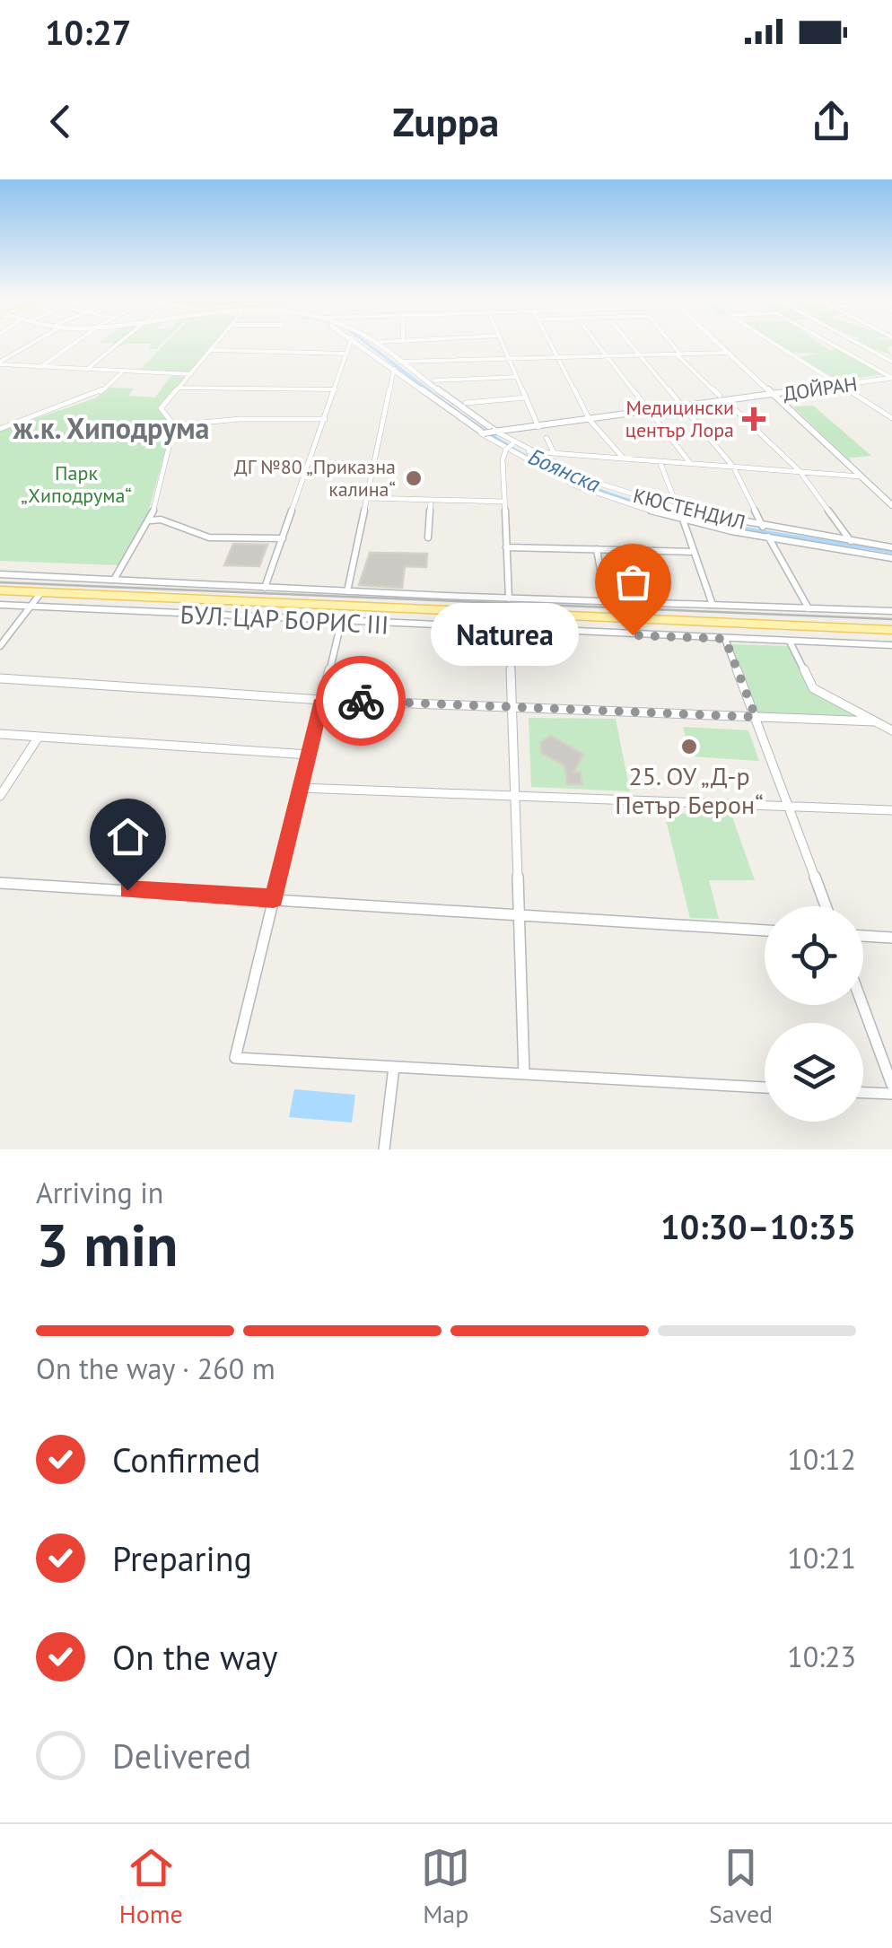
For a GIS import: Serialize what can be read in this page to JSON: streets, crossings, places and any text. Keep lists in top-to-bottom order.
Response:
{
  "streets": {
    "main road": ["БУЛ. ЦАР БОРИС III"],
    "street": ["ДОЙРАН", "КЮСТЕНДИЛ"]
  },
  "crossings": [
    ["ДОЙРАН", "КЮСТЕНДИЛ"]
  ],
  "districts": ["ж.к. Хиподрума"],
  "water": ["Боянска"],
  "parks": ["Парк „Хиподрума“"],
  "places": {
    "health": ["Медицински център Лора"],
    "other": ["ДГ №80 „Приказна калина“", "Naturea", "25. ОУ „Д-р Петър Берон“"]
  },
  "page": {
    "status": "10:27",
    "header": "Zuppa",
    "bubble": "Naturea",
    "heading": ["3 min", "Arriving in", "10:30–10:35"],
    "bar": "On the way · 260 m",
    "list": [
      ["Confirmed", "10:12"],
      ["Preparing", "10:21"],
      ["On the way", "10:23"],
      "Delivered"
    ],
    "tabs": ["Home", "Map", "Saved"]
  }
}
